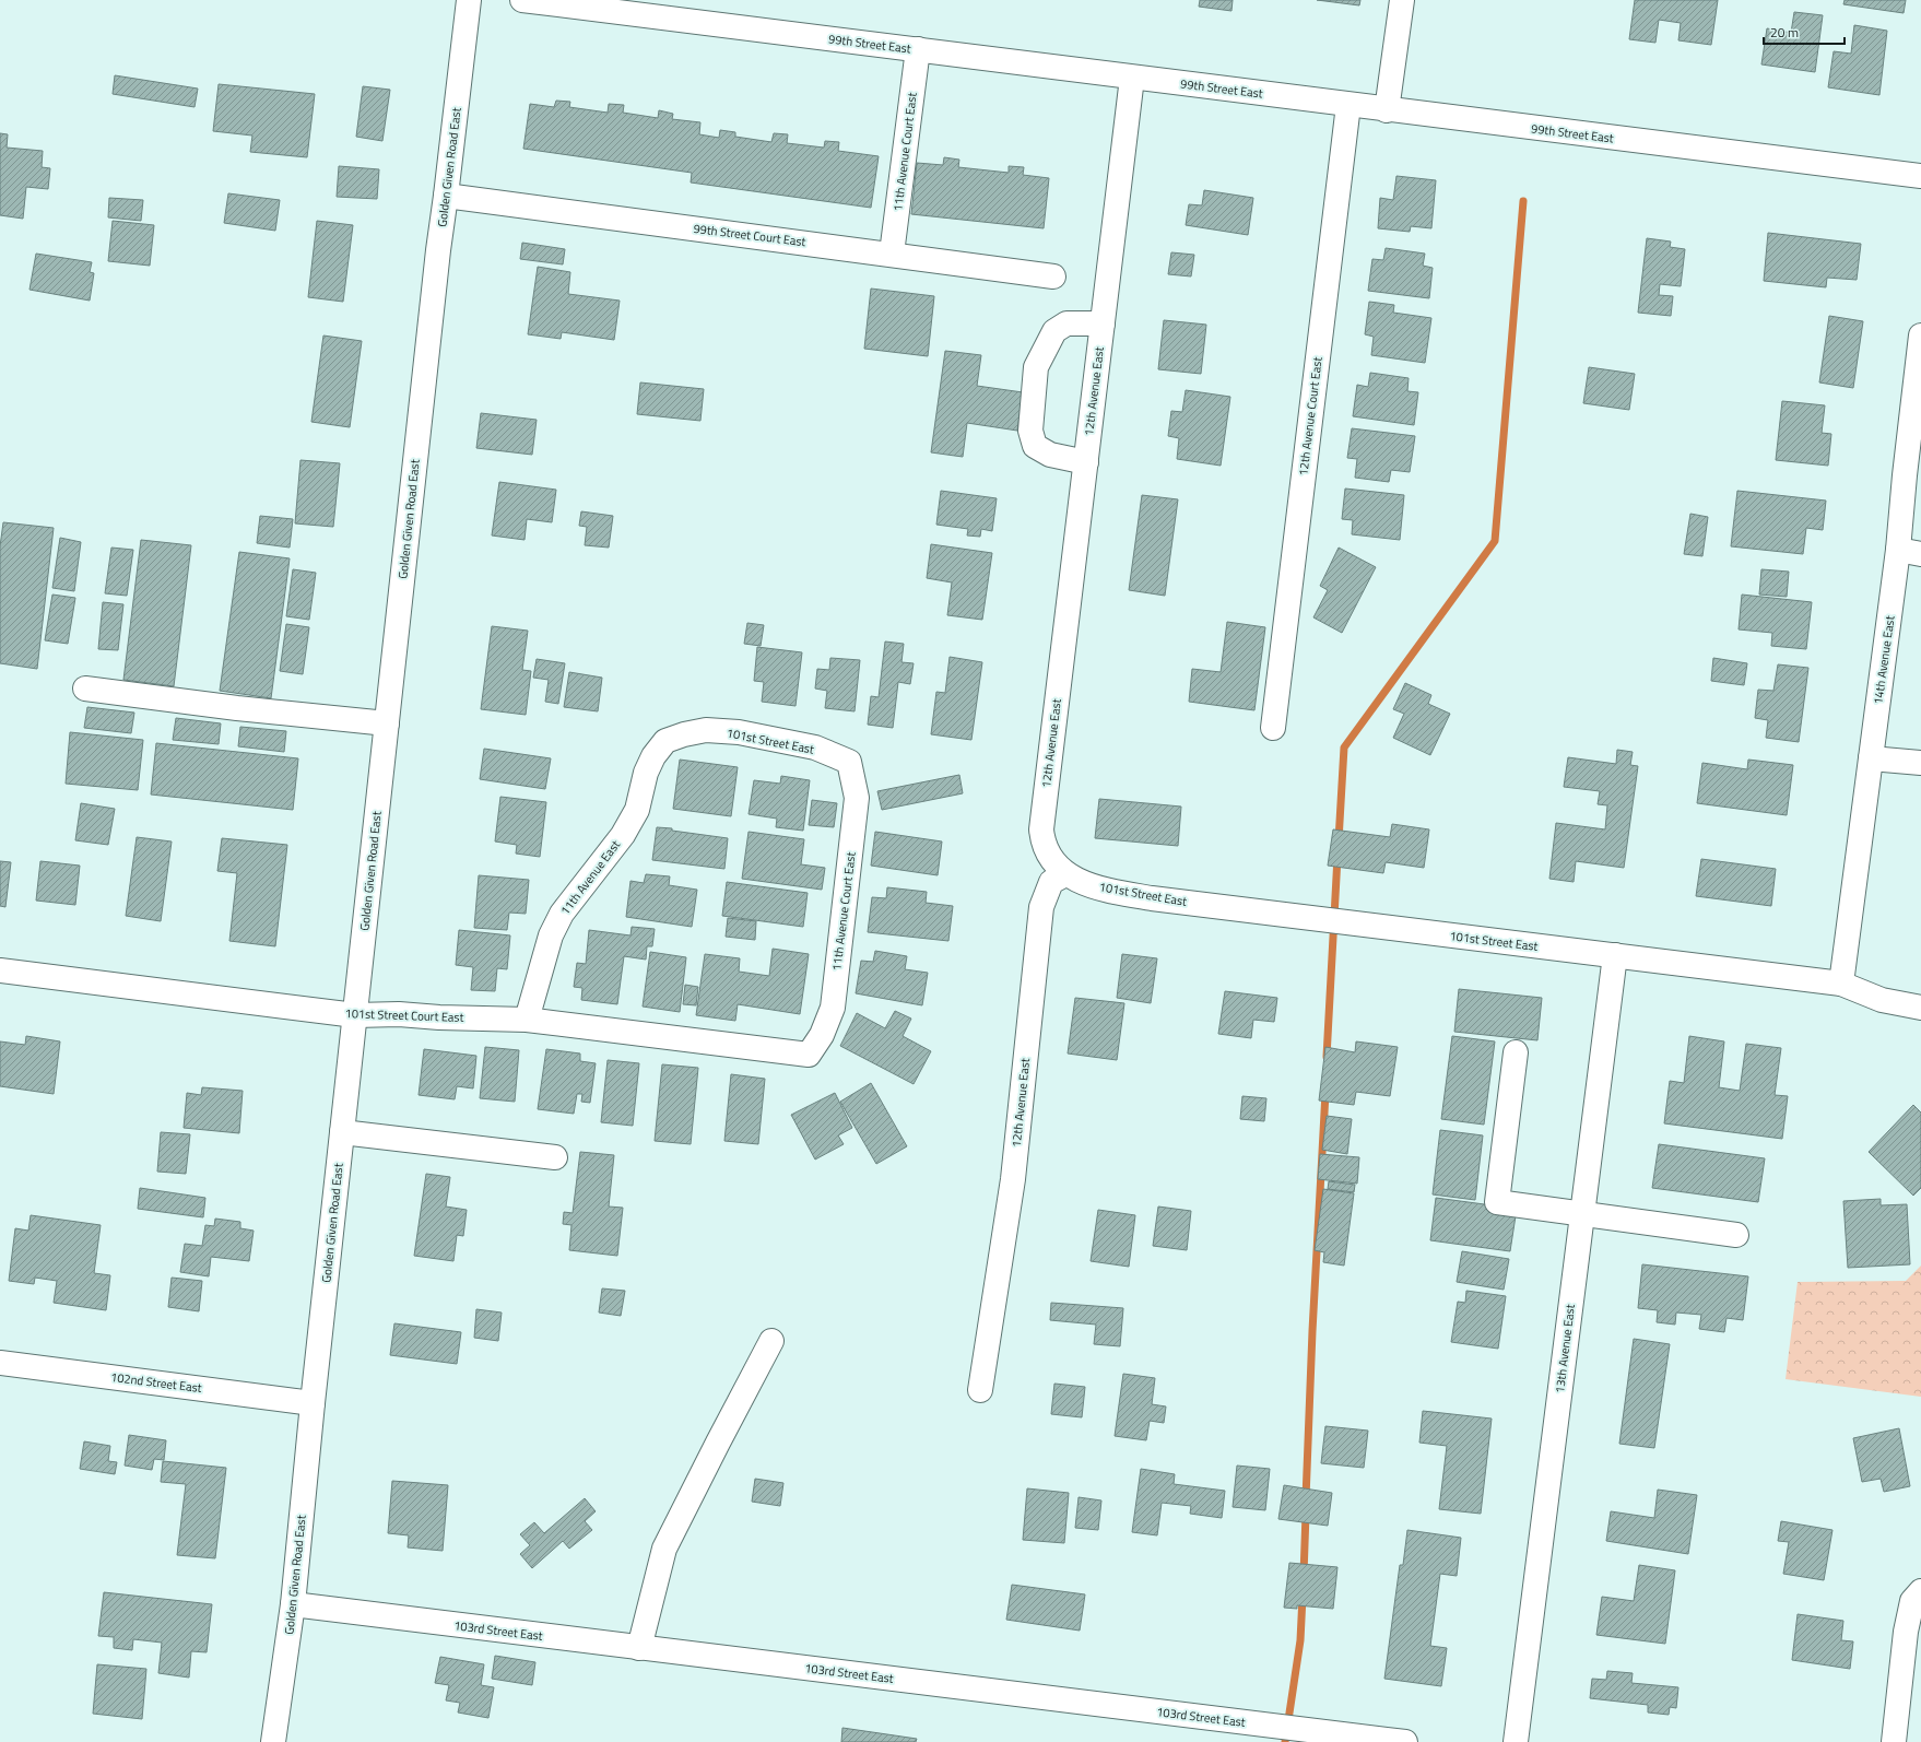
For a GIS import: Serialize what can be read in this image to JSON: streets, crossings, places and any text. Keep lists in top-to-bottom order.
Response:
{
  "streets": {
    "street": [
      "99th Street East",
      "11th Avenue Court East",
      "Golden Given Road East",
      "99th Street Court East",
      "12th Avenue East",
      "12th Avenue Court East",
      "14th Avenue East",
      "101st Street East",
      "11th Avenue East",
      "101st Street Court East",
      "13th Avenue East",
      "102nd Street East",
      "103rd Street East"
    ]
  },
  "crossings": [
    ["99th Street East", "11th Avenue Court East"],
    ["99th Street East", "12th Avenue East"],
    ["99th Street East", "12th Avenue Court East"],
    ["11th Avenue Court East", "99th Street Court East"],
    ["11th Avenue Court East", "101st Street East"],
    ["11th Avenue Court East", "101st Street Court East"],
    ["Golden Given Road East", "99th Street Court East"],
    ["Golden Given Road East", "101st Street Court East"],
    ["Golden Given Road East", "102nd Street East"],
    ["Golden Given Road East", "103rd Street East"],
    ["12th Avenue East", "101st Street East"],
    ["14th Avenue East", "101st Street East"],
    ["101st Street East", "11th Avenue East"],
    ["101st Street East", "13th Avenue East"],
    ["11th Avenue East", "101st Street Court East"]
  ],
  "scale_bar": "20 m"
}
